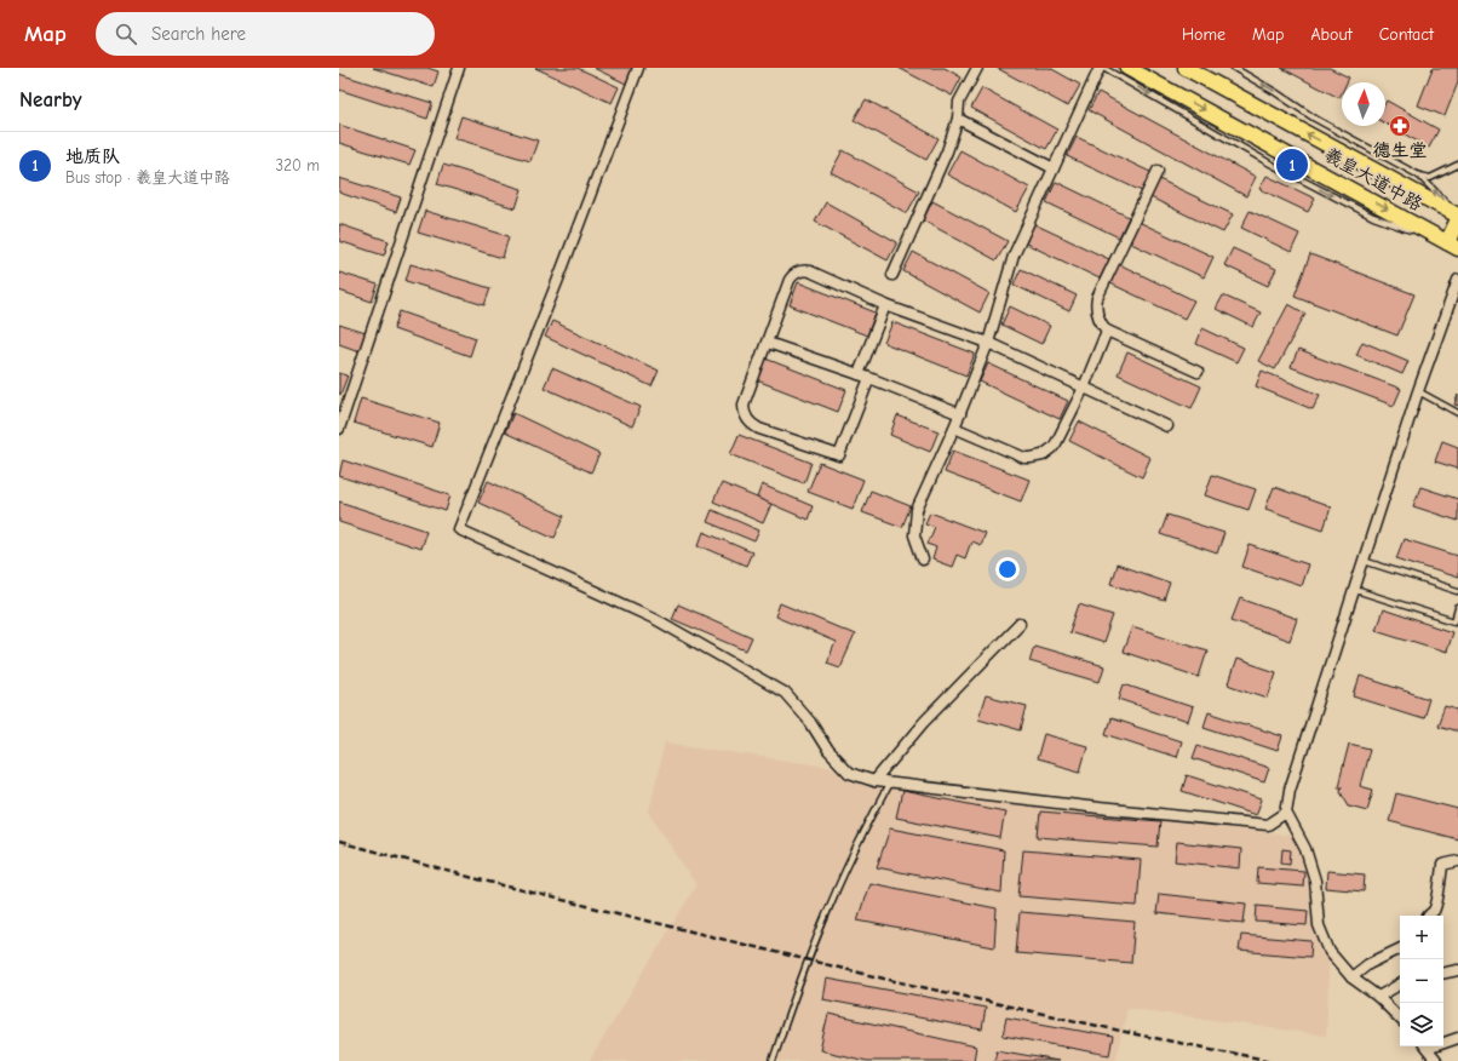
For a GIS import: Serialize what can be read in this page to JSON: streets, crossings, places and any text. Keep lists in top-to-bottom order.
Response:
{
  "streets": {
    "main road": ["羲皇大道中路"]
  },
  "places": {
    "pharmacy": ["德生堂"]
  },
  "north": "top",
  "page": {
    "header": "Map",
    "search": "Search here",
    "nav": [
      "Home",
      "Map",
      "About",
      "Contact"
    ],
    "heading": "Nearby",
    "list": [
      {
        "mark": "1",
        "name": "地质队",
        "note": "Bus stop · 羲皇大道中路",
        "value": "320 m"
      }
    ],
    "pins": "1",
    "map_buttons": ["+", "−"]
  }
}
